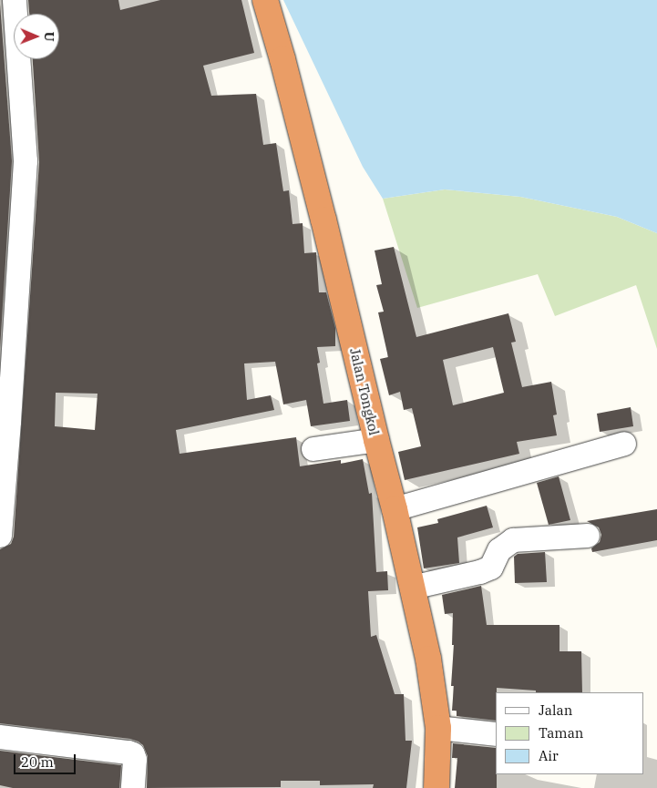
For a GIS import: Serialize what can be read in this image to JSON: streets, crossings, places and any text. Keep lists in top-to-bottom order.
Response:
{
  "streets": {
    "highway": ["Jalan Tongkol"]
  },
  "legend": ["Jalan", "Taman", "Air"],
  "scale_bar": "20 m",
  "north": "right"
}
